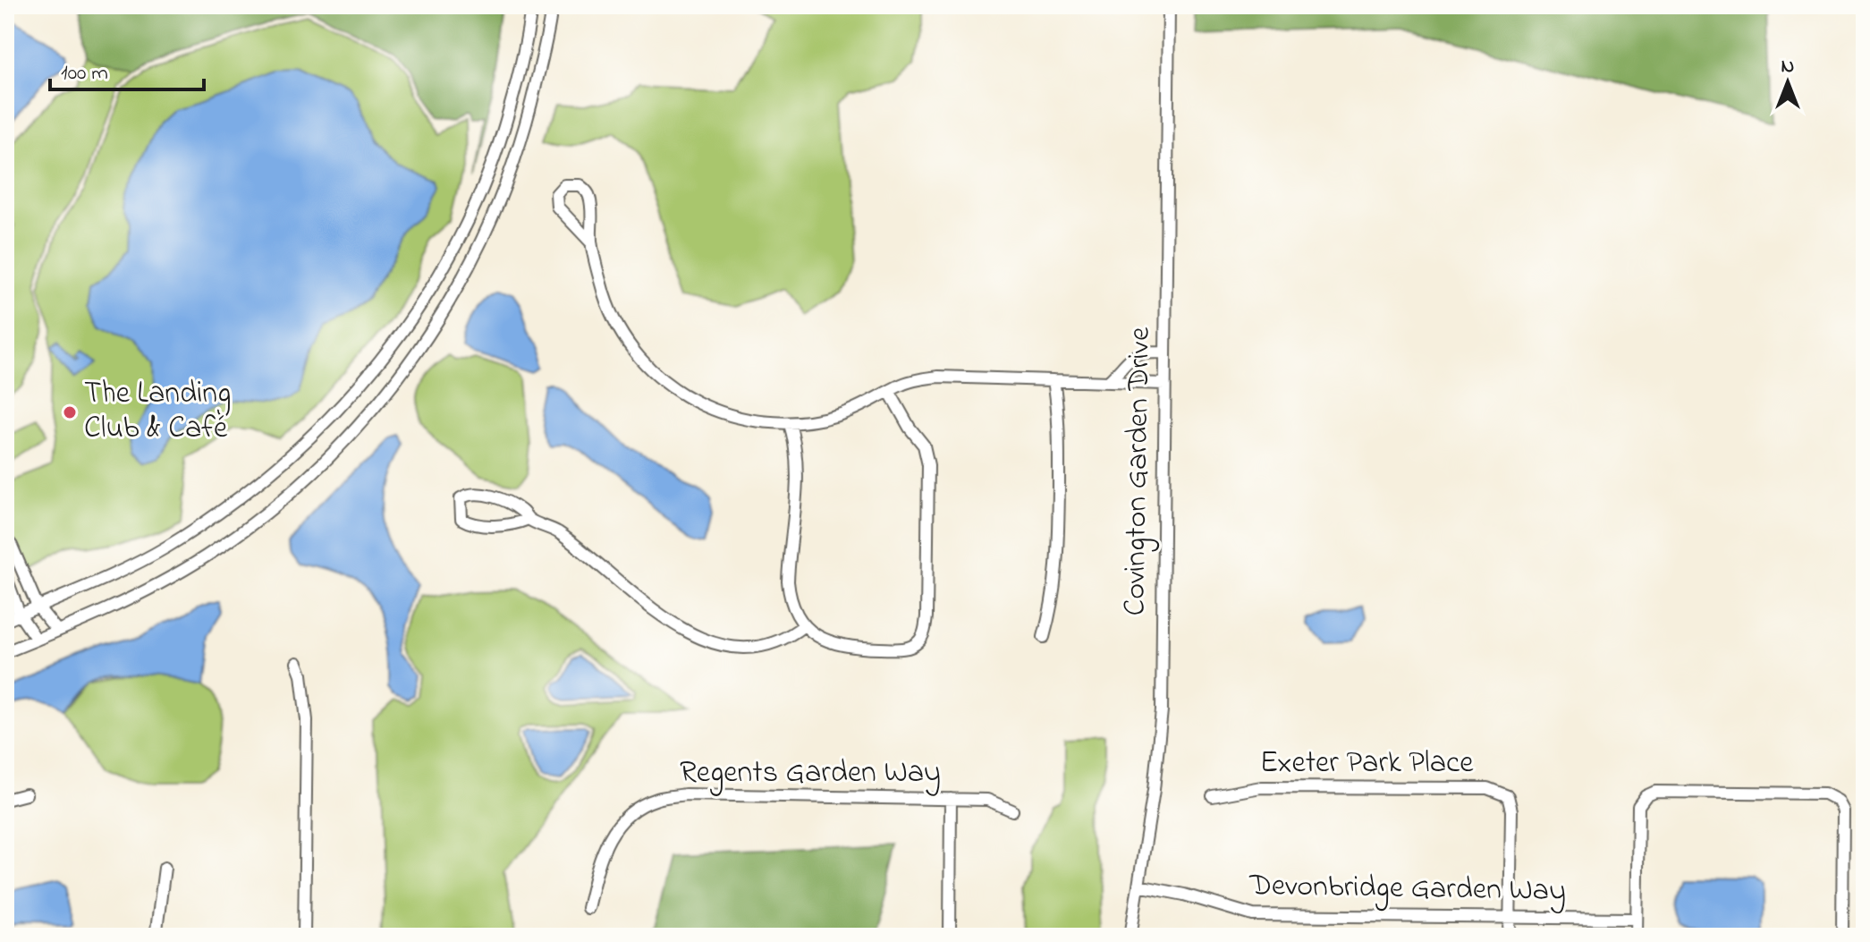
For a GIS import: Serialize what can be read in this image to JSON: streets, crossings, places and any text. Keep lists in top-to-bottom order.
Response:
{
  "streets": {
    "street": [
      "Covington Garden Drive",
      "Exeter Park Place",
      "Regents Garden Way",
      "Devonbridge Garden Way"
    ]
  },
  "crossings": [
    ["Covington Garden Drive", "Devonbridge Garden Way"],
    ["Exeter Park Place", "Devonbridge Garden Way"]
  ],
  "places": ["The Landing Club & Café"],
  "scale_bar": "100 m",
  "north": "top"
}
